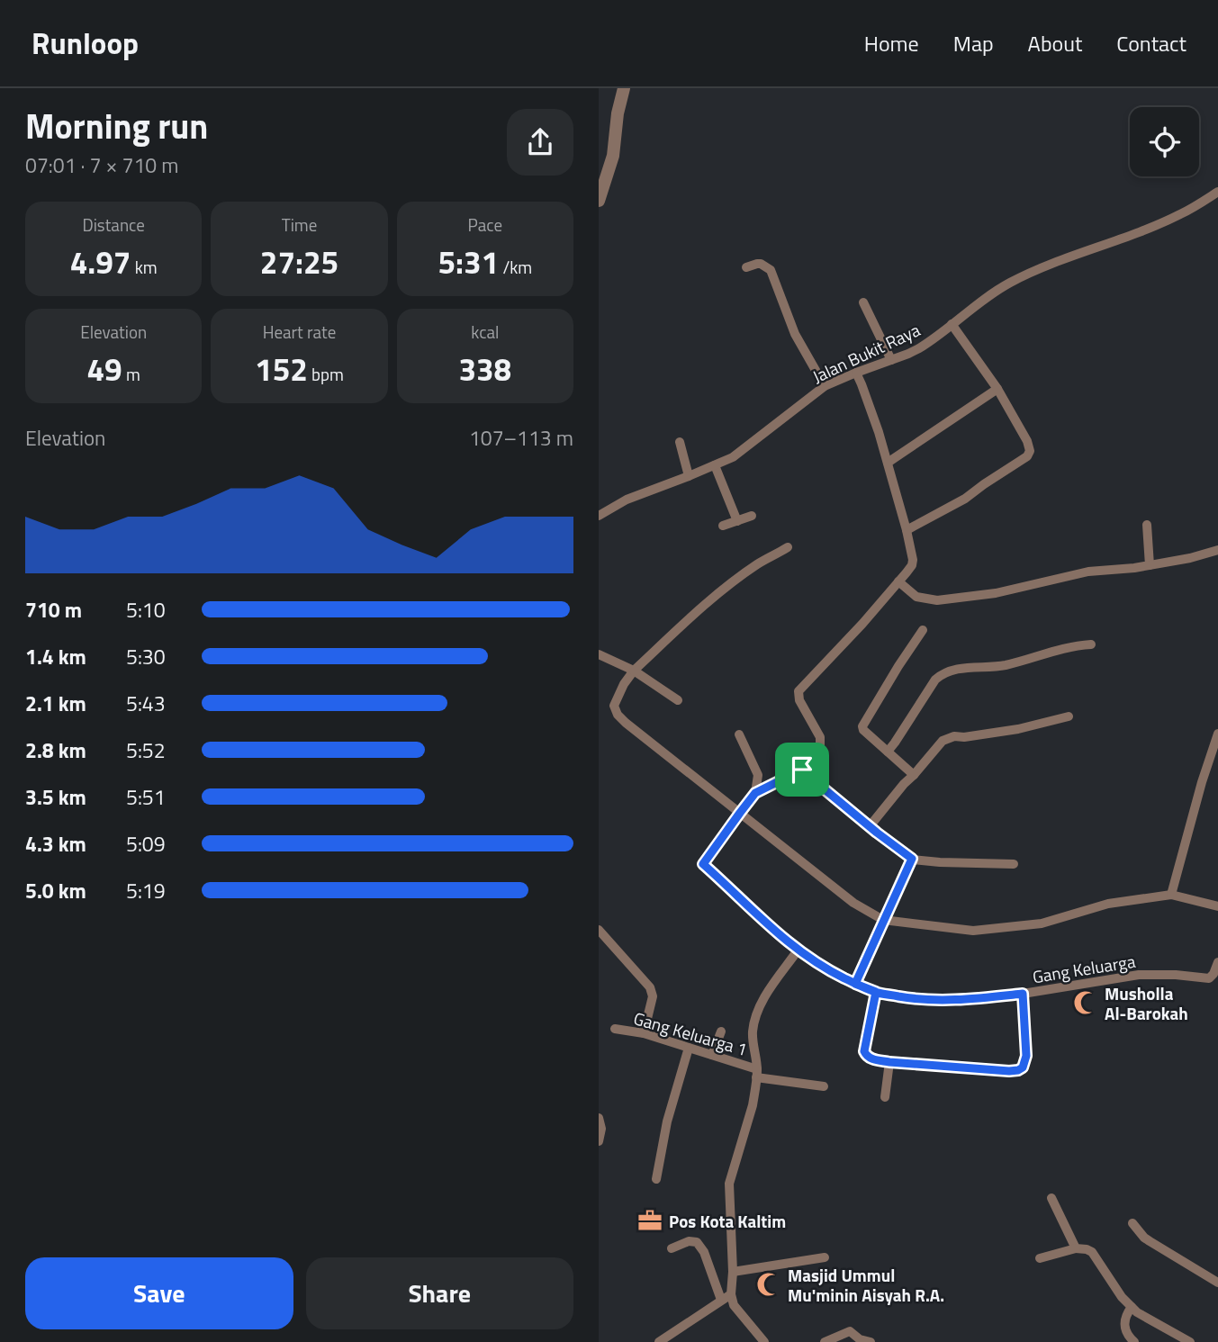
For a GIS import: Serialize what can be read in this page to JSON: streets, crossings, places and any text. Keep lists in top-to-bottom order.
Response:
{
  "streets": {
    "street": ["Jalan Bukit Raya", "Gang Keluarga", "Gang Keluarga 1"]
  },
  "places": {
    "mosque": ["Musholla Al-Barokah", "Masjid Ummul Mu'minin Aisyah R.A."],
    "office": ["Pos Kota Kaltim"]
  },
  "page": {
    "header": "Runloop",
    "nav": [
      "Home",
      "Map",
      "About",
      "Contact"
    ],
    "heading": ["Morning run", "07:01 · 7 × 710 m"],
    "stats": [
      ["Distance", "4.97 km"],
      ["Time", "27:25"],
      ["Pace", "5:31 /km"],
      ["Elevation", "49 m"],
      ["Heart rate", "152 bpm"],
      ["kcal", "338"]
    ],
    "chart": ["Elevation", "107–113 m"],
    "list": [
      {
        "name": "710 m",
        "note": "5:10"
      },
      {
        "name": "1.4 km",
        "note": "5:30"
      },
      {
        "name": "2.1 km",
        "note": "5:43"
      },
      {
        "name": "2.8 km",
        "note": "5:52"
      },
      {
        "name": "3.5 km",
        "note": "5:51"
      },
      {
        "name": "4.3 km",
        "note": "5:09"
      },
      {
        "name": "5.0 km",
        "note": "5:19"
      }
    ],
    "buttons": ["Save", "Share"]
  }
}
